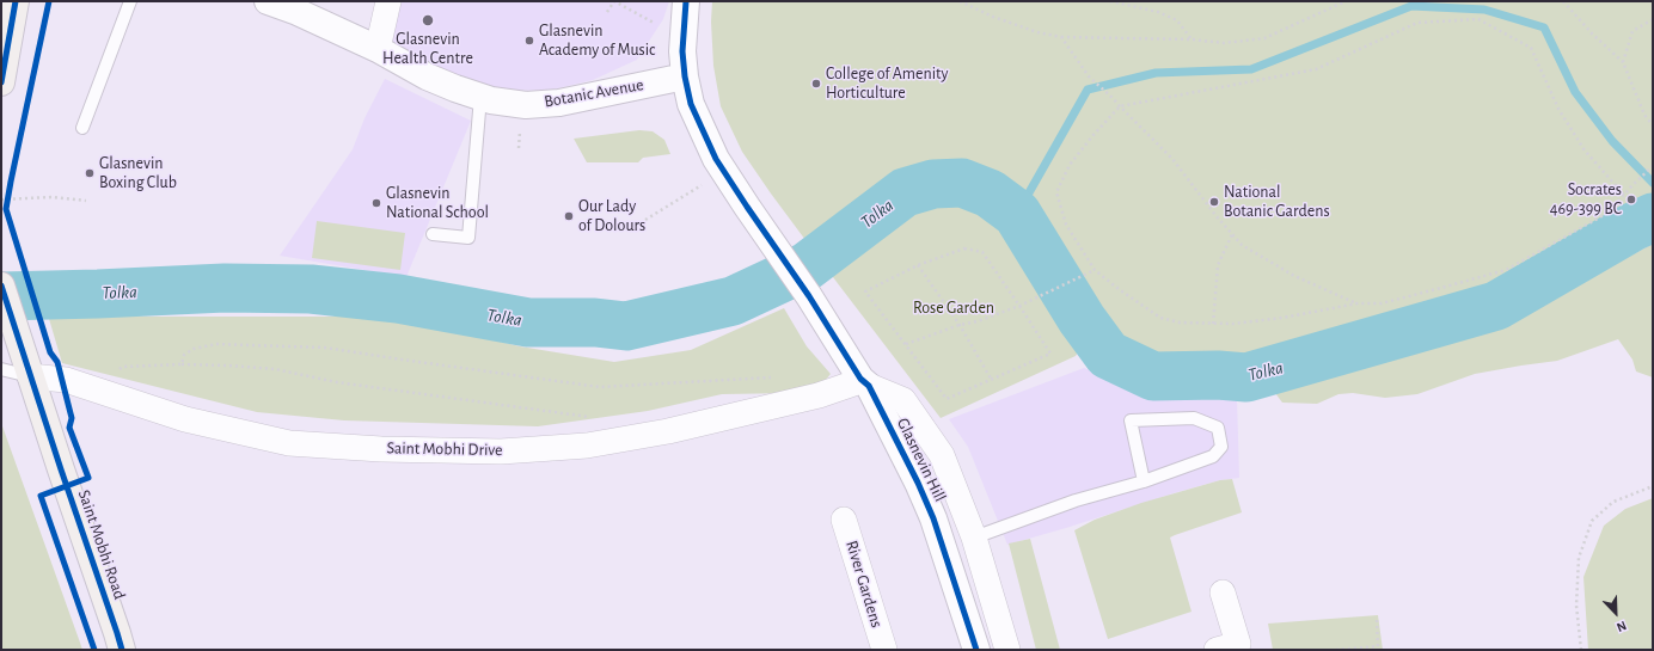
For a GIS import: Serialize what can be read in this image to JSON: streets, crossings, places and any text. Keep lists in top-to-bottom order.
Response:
{
  "streets": {
    "main road": ["Saint Mobhi Road"],
    "street": [
      "Botanic Avenue",
      "Saint Mobhi Drive",
      "Glasnevin Hill",
      "River Gardens"
    ]
  },
  "crossings": [
    ["Botanic Avenue", "Glasnevin Hill"],
    ["Saint Mobhi Drive", "Glasnevin Hill"],
    ["Saint Mobhi Drive", "Saint Mobhi Road"]
  ],
  "water": ["Tolka"],
  "parks": ["Rose Garden"],
  "places": [
    "Glasnevin Health Centre",
    "Glasnevin Academy of Music",
    "College of Amenity Horticulture",
    "Glasnevin Boxing Club",
    "Socrates 469-399 BC",
    "National Botanic Gardens",
    "Glasnevin National School",
    "Our Lady of Dolours"
  ],
  "north": "bottom right"
}
